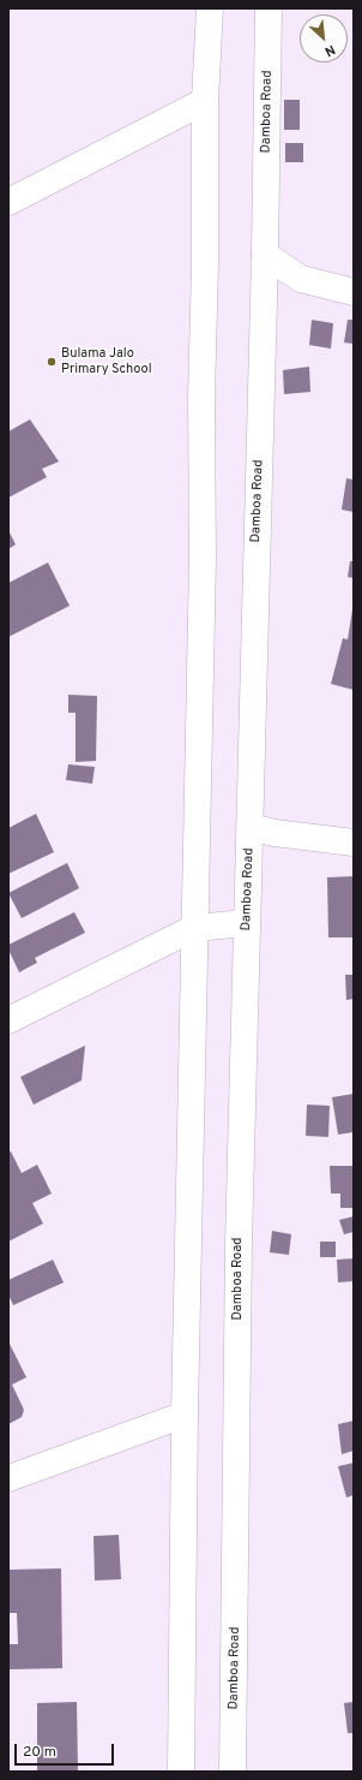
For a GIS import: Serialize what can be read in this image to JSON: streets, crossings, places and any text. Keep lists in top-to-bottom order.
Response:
{
  "streets": {
    "main road": ["Damboa Road"]
  },
  "places": ["Bulama Jalo Primary School"],
  "scale_bar": "20 m",
  "north": "bottom right"
}
